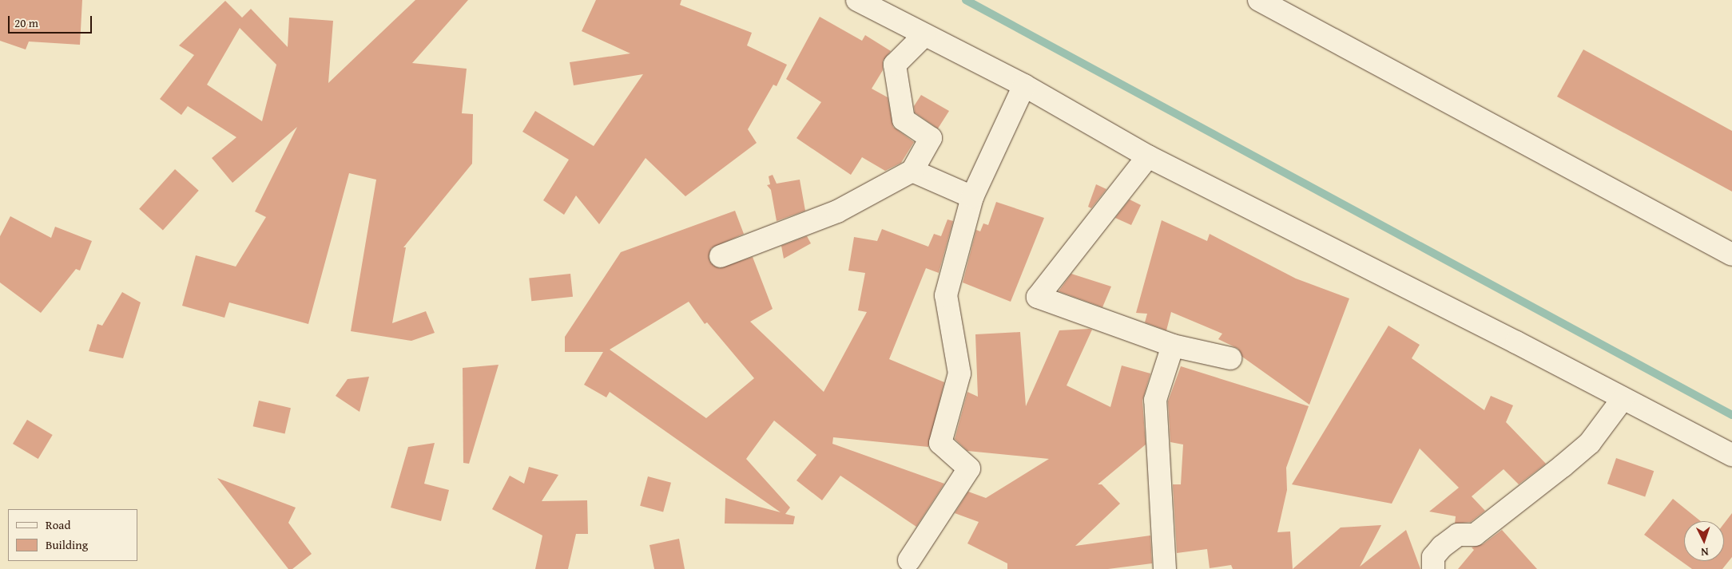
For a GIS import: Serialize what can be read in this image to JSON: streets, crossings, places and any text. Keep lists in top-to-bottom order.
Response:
{
  "legend": ["Road", "Building"],
  "scale_bar": "20 m",
  "north": "bottom"
}
